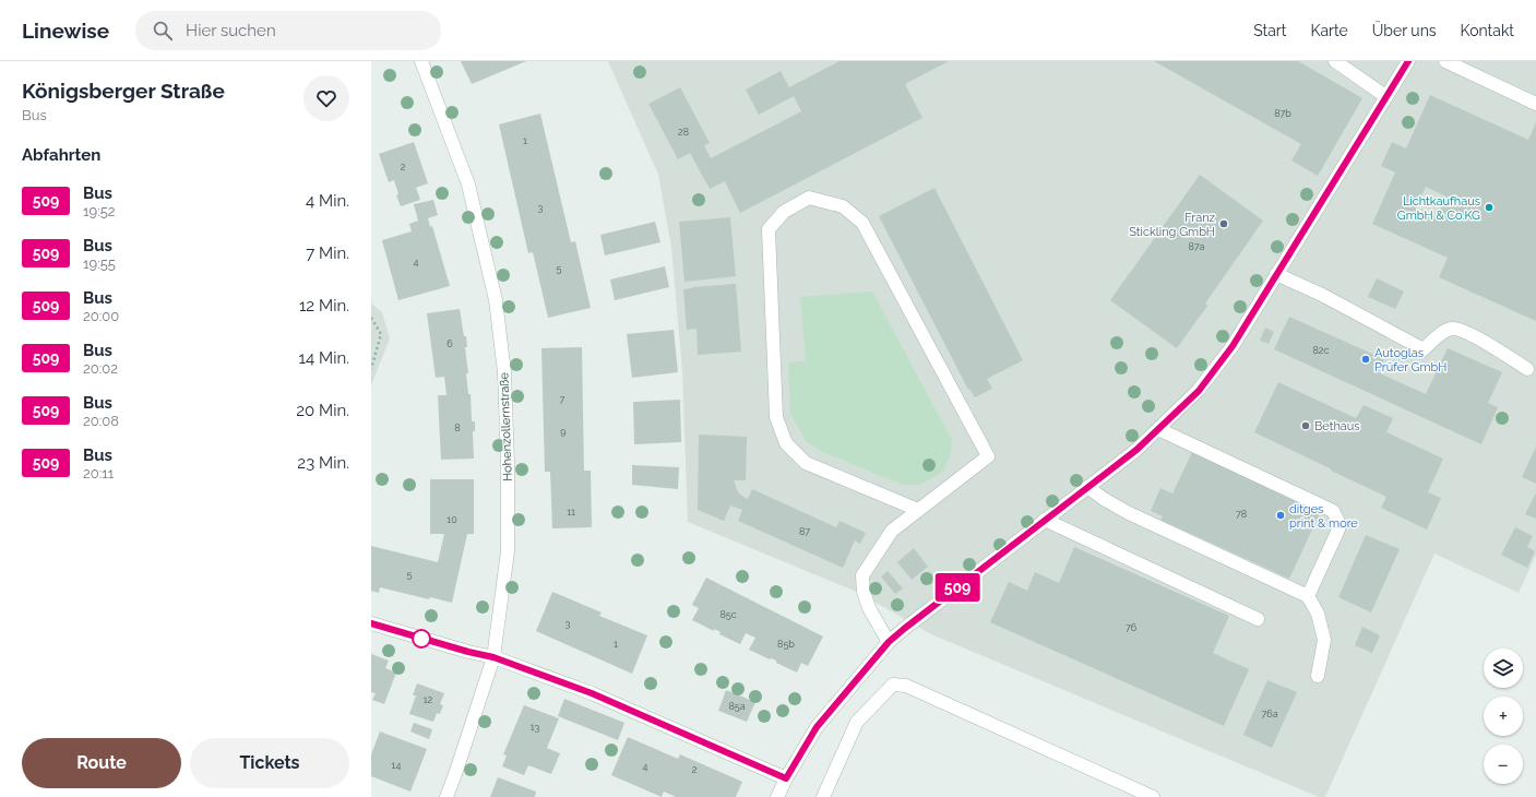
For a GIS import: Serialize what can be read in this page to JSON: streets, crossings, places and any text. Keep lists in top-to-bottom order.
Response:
{
  "streets": {
    "street": ["Hohenzollernstraße"]
  },
  "places": [
    "Lichtkaufhaus GmbH & Co.KG",
    "Franz Stickling GmbH",
    "Autoglas Prüfer GmbH",
    "Bethaus",
    "ditges print & more"
  ],
  "lines": ["bus line 509"],
  "house_numbers": [
    "87b",
    "28",
    "1",
    "2",
    "3",
    "87a",
    "4",
    "5",
    "6",
    "82c",
    "7",
    "8",
    "9",
    "11",
    "78",
    "10",
    "87",
    "5",
    "85c",
    "3",
    "76",
    "1",
    "85b",
    "12",
    "85a",
    "76a",
    "13",
    "14",
    "4",
    "2"
  ],
  "page": {
    "header": "Linewise",
    "search": "Hier suchen",
    "nav": [
      "Start",
      "Karte",
      "Über uns",
      "Kontakt"
    ],
    "heading": [
      ["Königsberger Straße", "Bus"],
      "Abfahrten"
    ],
    "on_map": "509",
    "list": [
      {
        "mark": "509",
        "name": "Bus",
        "note": "19:52",
        "value": "4 Min."
      },
      {
        "mark": "509",
        "name": "Bus",
        "note": "19:55",
        "value": "7 Min."
      },
      {
        "mark": "509",
        "name": "Bus",
        "note": "20:00",
        "value": "12 Min."
      },
      {
        "mark": "509",
        "name": "Bus",
        "note": "20:02",
        "value": "14 Min."
      },
      {
        "mark": "509",
        "name": "Bus",
        "note": "20:08",
        "value": "20 Min."
      },
      {
        "mark": "509",
        "name": "Bus",
        "note": "20:11",
        "value": "23 Min."
      }
    ],
    "map_buttons": ["+", "−"],
    "buttons": ["Route", "Tickets"]
  }
}
